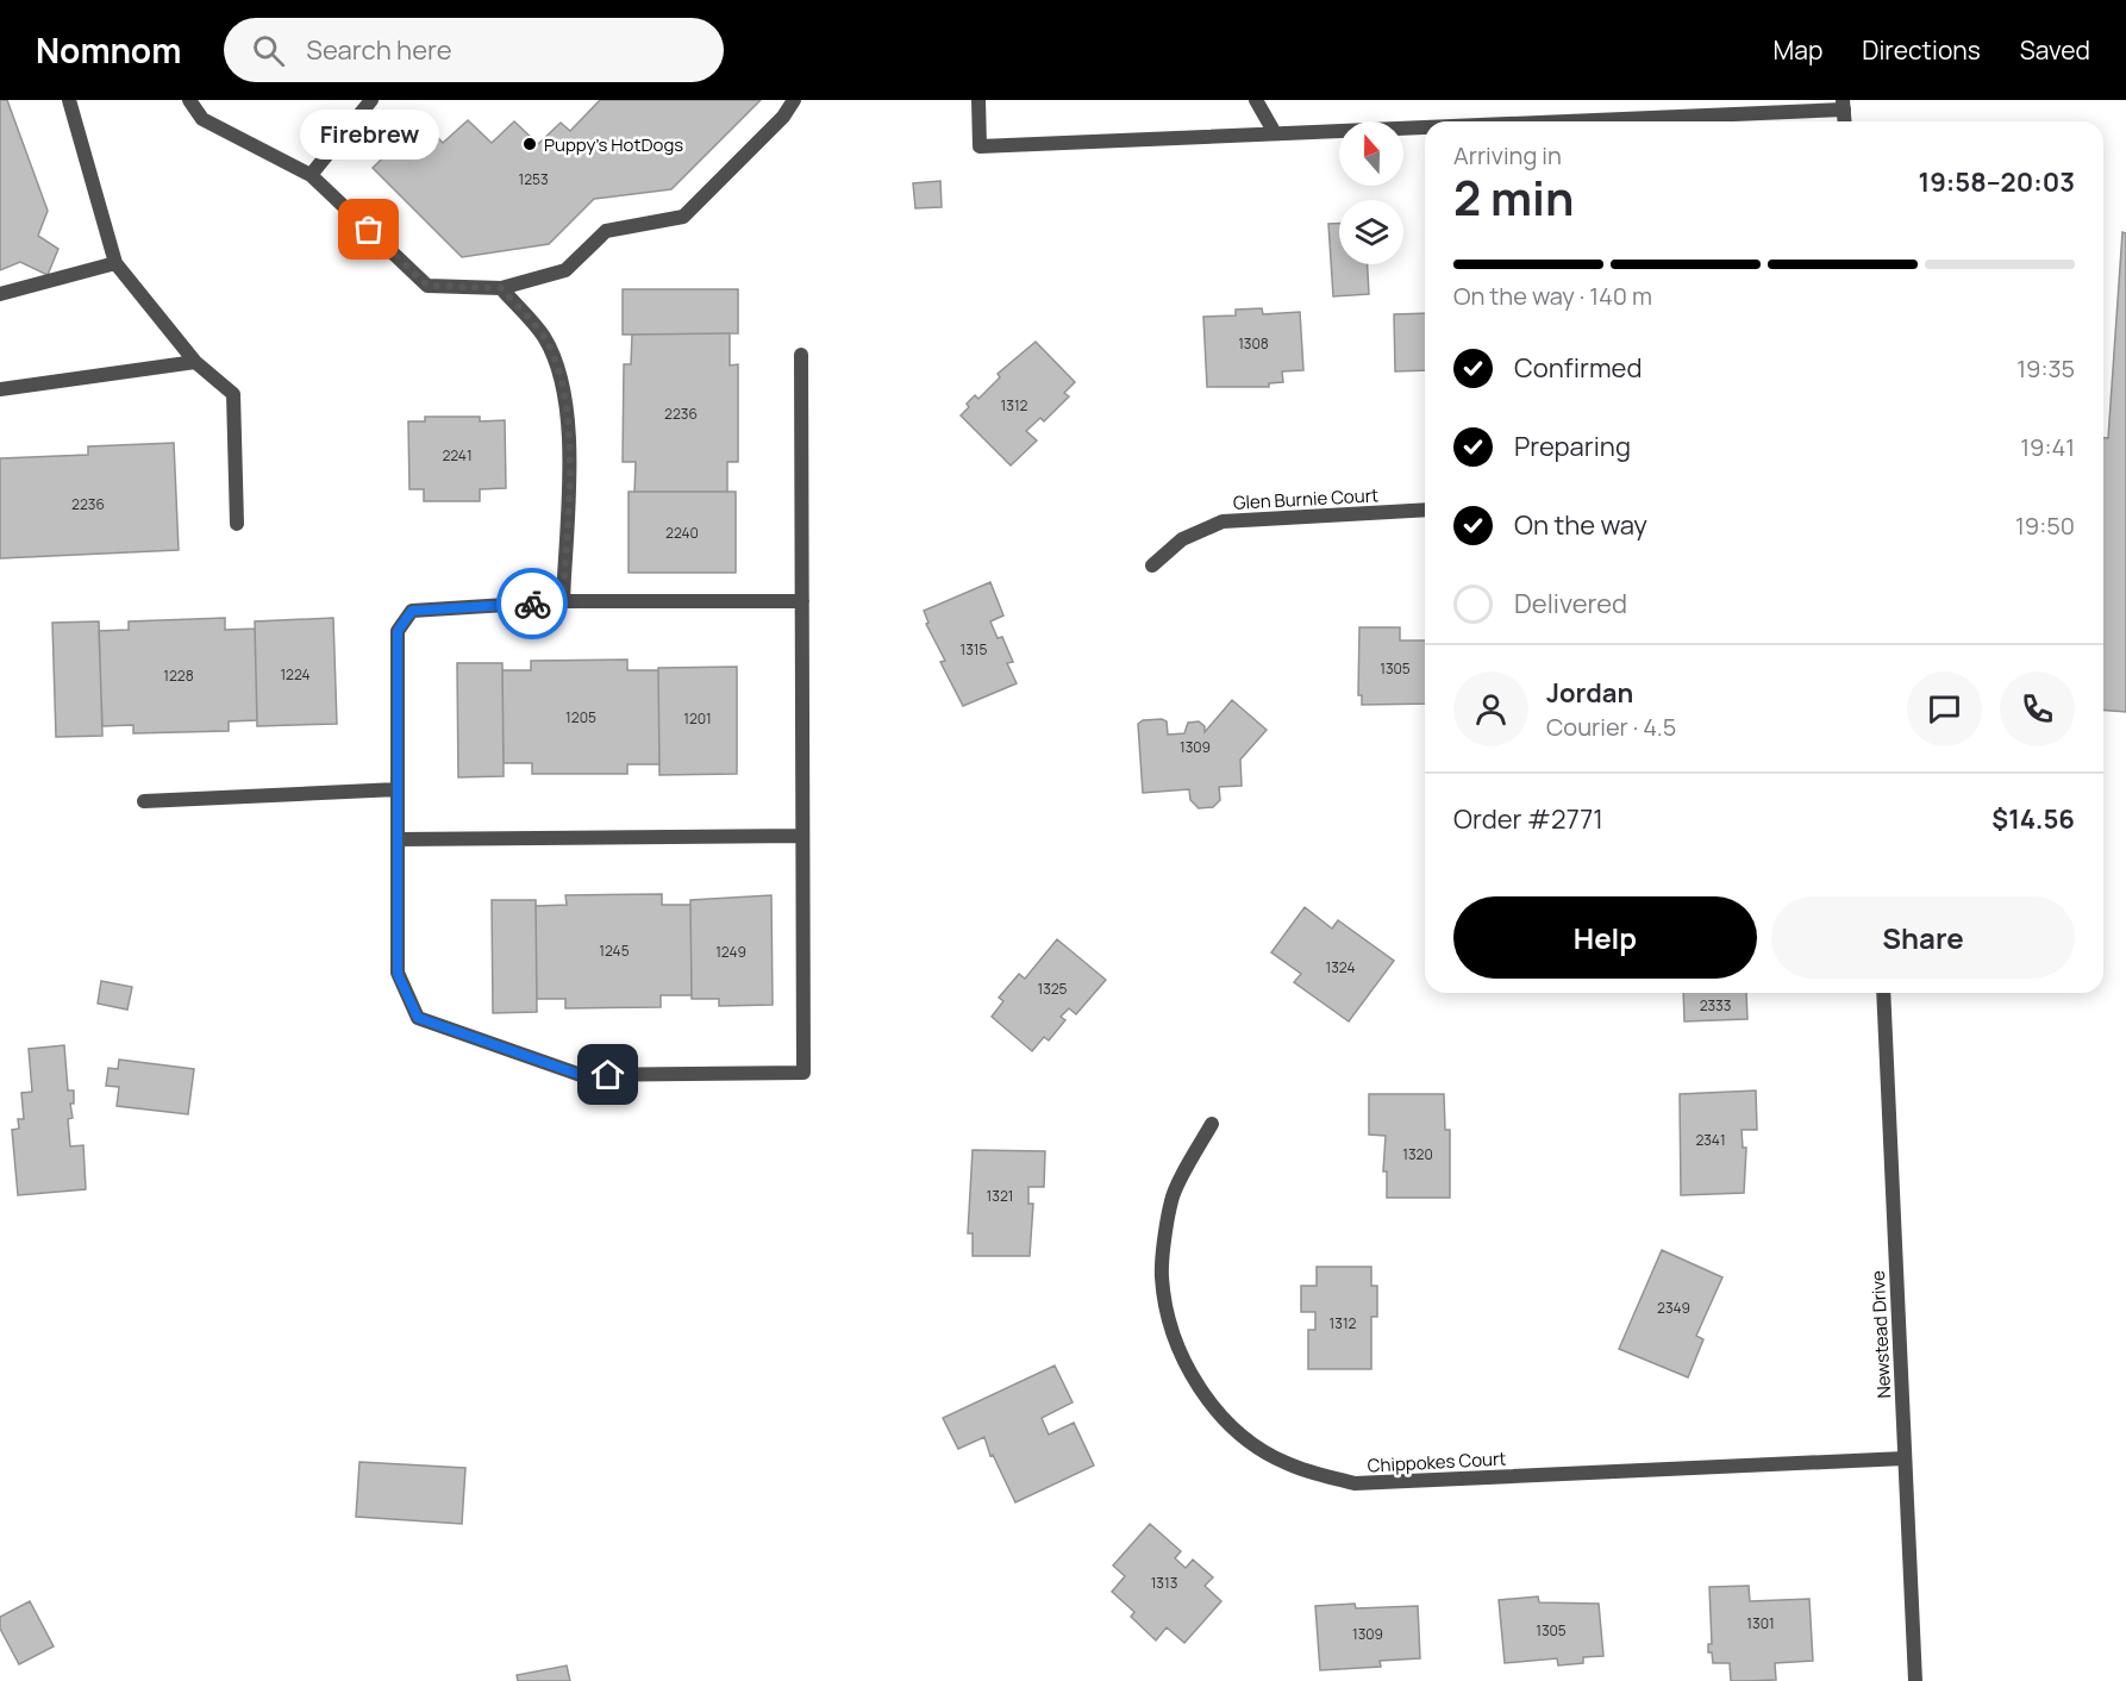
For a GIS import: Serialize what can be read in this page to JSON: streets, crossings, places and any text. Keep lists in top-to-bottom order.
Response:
{
  "streets": {
    "street": ["Glen Burnie Court", "Newstead Drive", "Chippokes Court"]
  },
  "crossings": [
    ["Newstead Drive", "Chippokes Court"]
  ],
  "places": ["Puppy's HotDogs", "Firebrew"],
  "house_numbers": [
    "1253",
    "1308",
    "1312",
    "2236",
    "2241",
    "2236",
    "2240",
    "1315",
    "1305",
    "1224",
    "1228",
    "1205",
    "1201",
    "1309",
    "1245",
    "1249",
    "1324",
    "1325",
    "2333",
    "2341",
    "1320",
    "1321",
    "2349",
    "1312",
    "1313",
    "1301",
    "1305",
    "1309"
  ],
  "north": "top",
  "page": {
    "header": "Nomnom",
    "search": "Search here",
    "nav": ["Map", "Directions", "Saved"],
    "bubble": "Firebrew",
    "heading": ["2 min", "Arriving in", "19:58–20:03"],
    "panel": [
      "Jordan",
      "Courier · 4.5",
      "Order #2771",
      "$14.56"
    ],
    "bar": "On the way · 140 m",
    "list": [
      ["Confirmed", "19:35"],
      ["Preparing", "19:41"],
      ["On the way", "19:50"],
      "Delivered"
    ],
    "buttons": ["Help", "Share"]
  }
}
